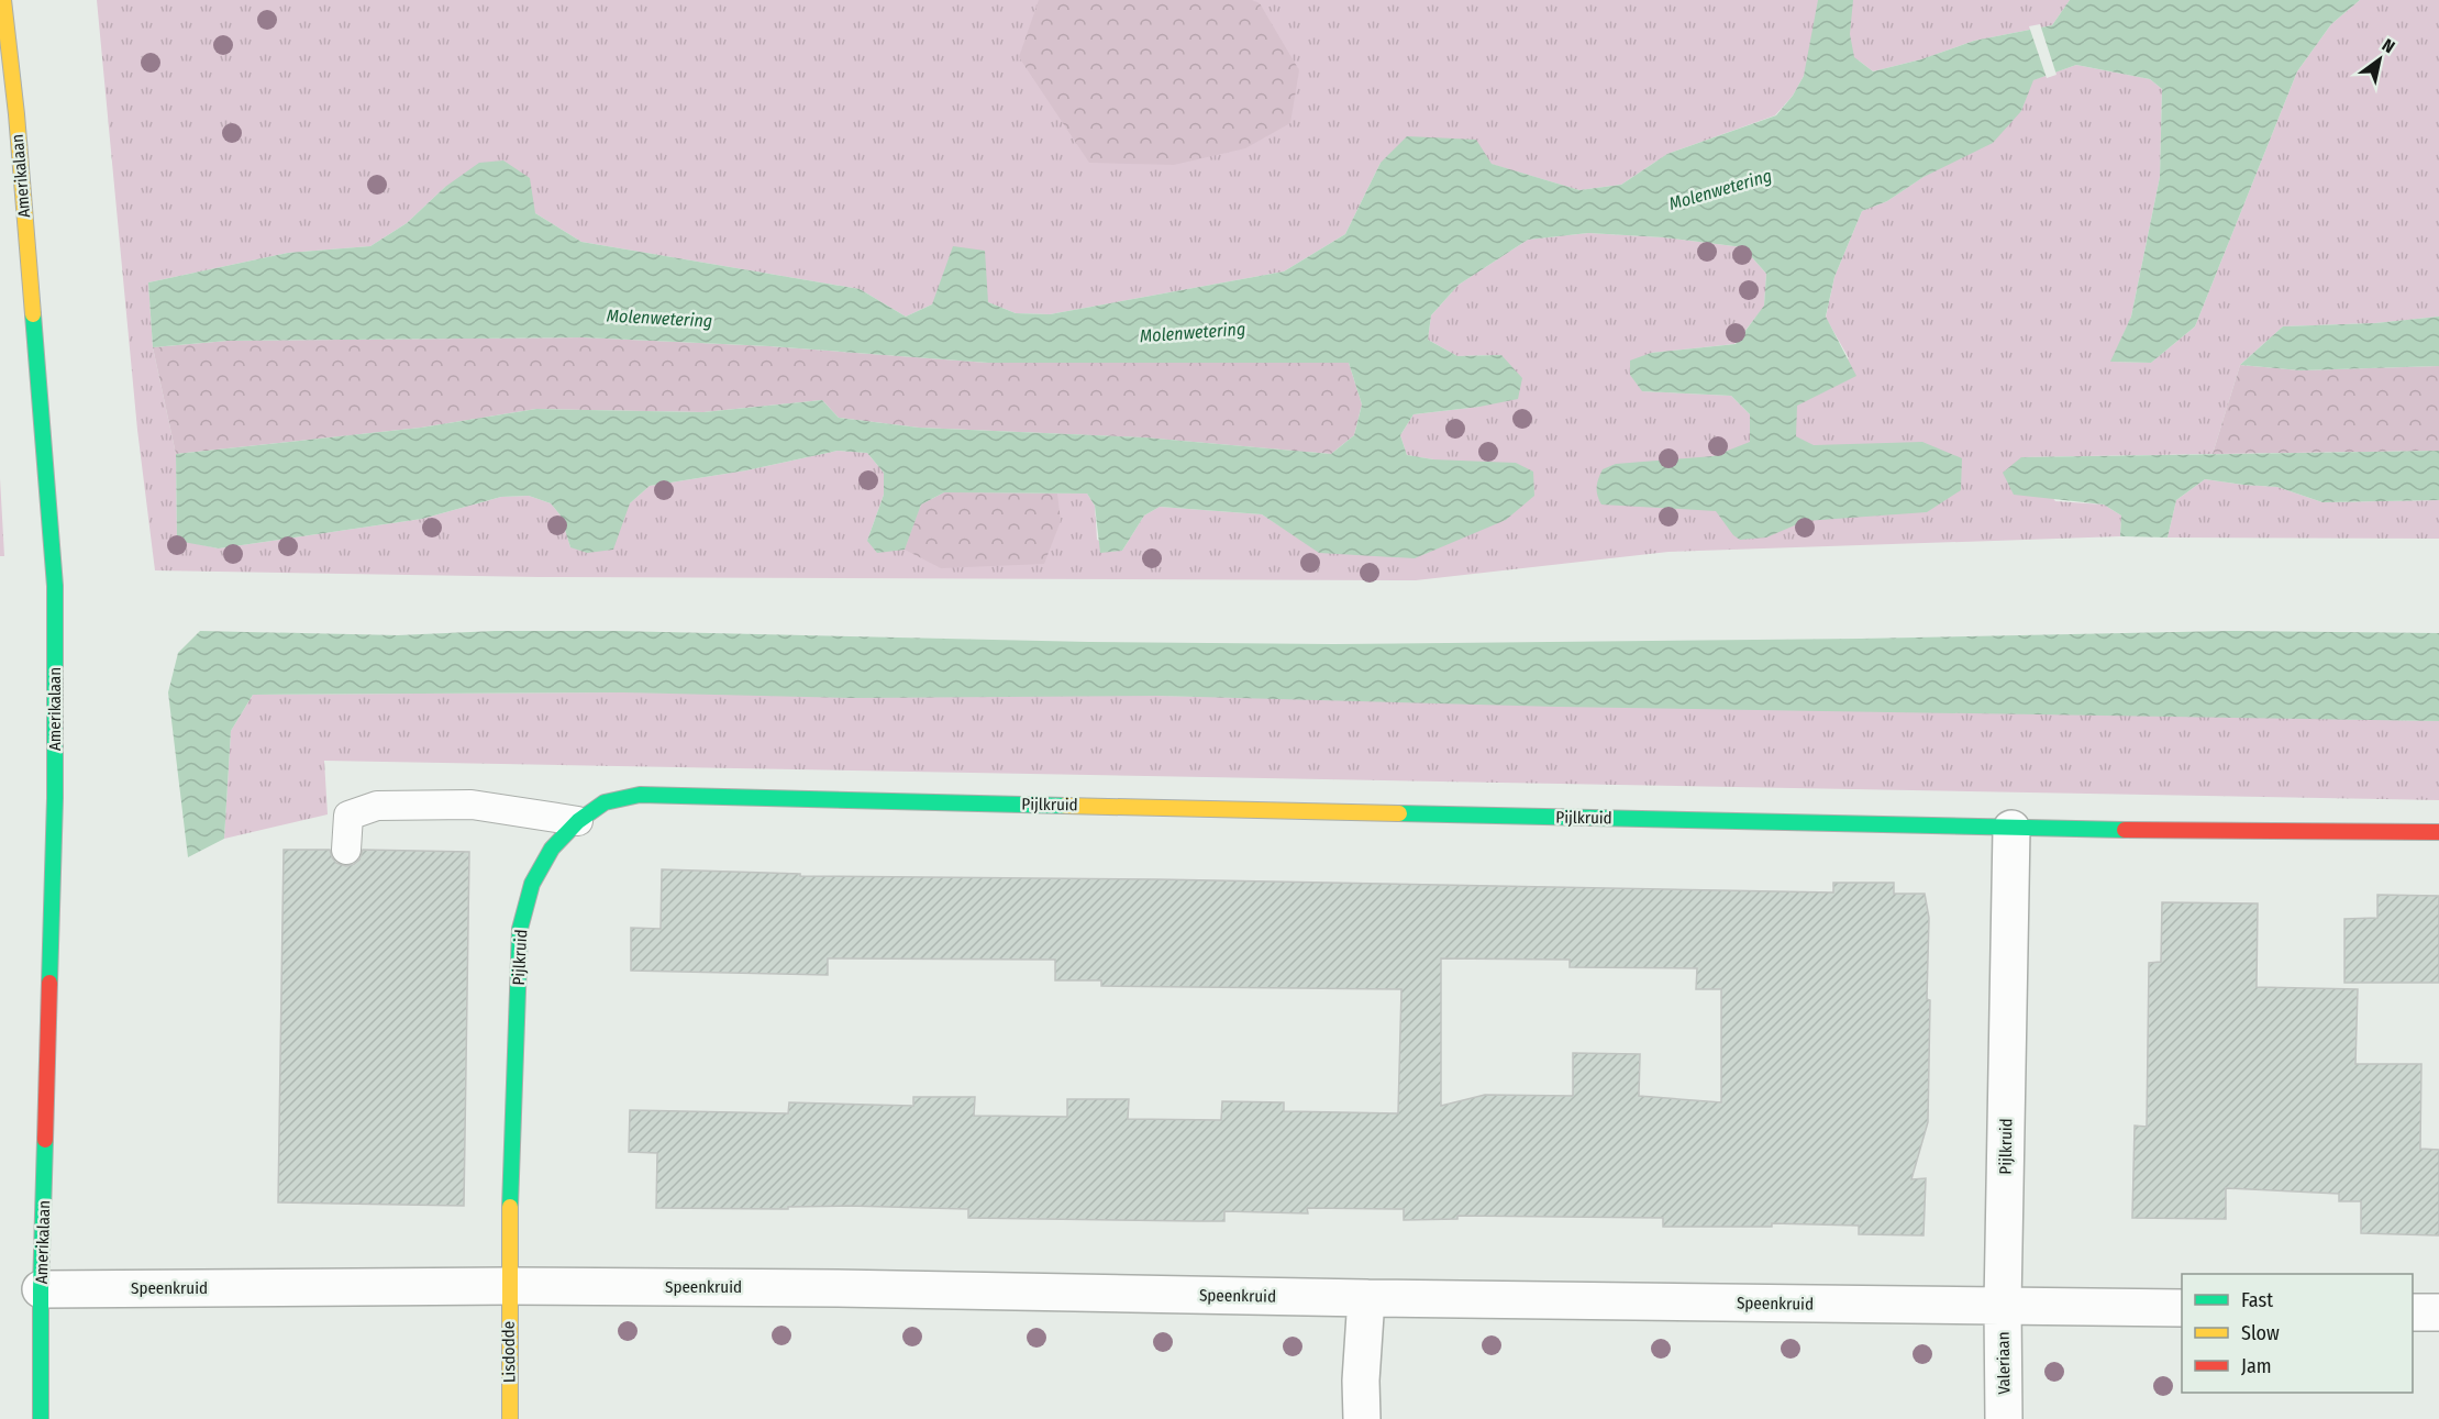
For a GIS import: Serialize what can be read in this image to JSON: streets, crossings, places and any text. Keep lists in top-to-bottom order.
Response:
{
  "streets": {
    "street": [
      "Amerikalaan",
      "Pijlkruid",
      "Speenkruid",
      "Lisdodde",
      "Valeriaan"
    ]
  },
  "crossings": [
    ["Amerikalaan", "Speenkruid"],
    ["Pijlkruid", "Speenkruid"],
    ["Pijlkruid", "Lisdodde"],
    ["Pijlkruid", "Valeriaan"],
    ["Speenkruid", "Lisdodde"],
    ["Speenkruid", "Valeriaan"]
  ],
  "water": ["Molenwetering"],
  "legend": ["Fast", "Slow", "Jam"],
  "north": "top right"
}
